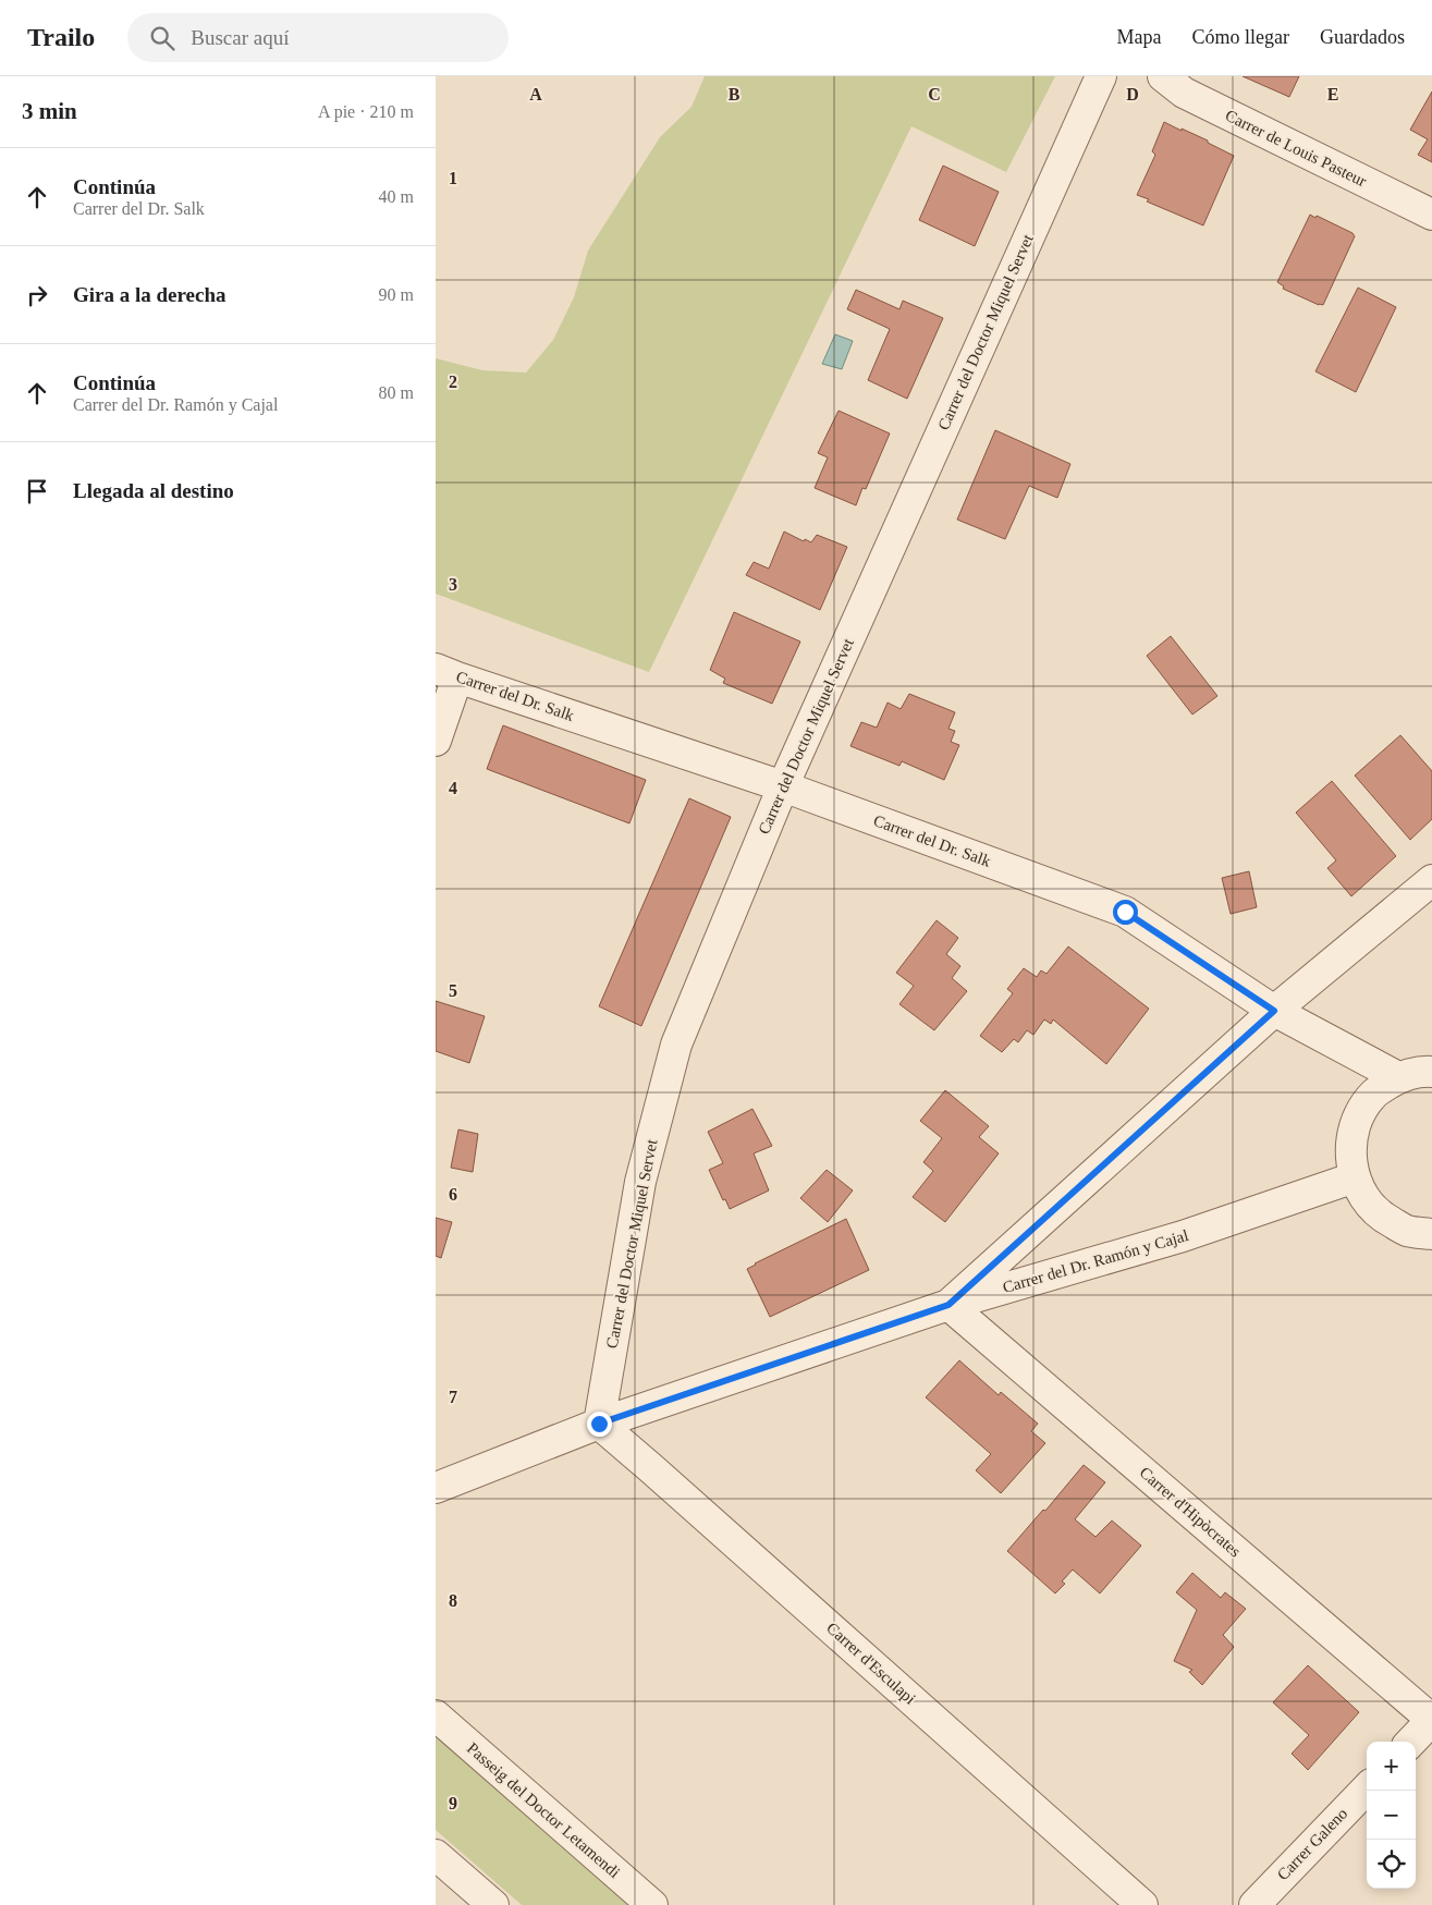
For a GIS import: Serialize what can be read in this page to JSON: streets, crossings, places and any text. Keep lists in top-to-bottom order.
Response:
{
  "streets": {
    "street": [
      "Carrer de Louis Pasteur",
      "Carrer del Doctor Miquel Servet",
      "Carrer del Dr. Salk",
      "Carrer del Dr. Ramón y Cajal",
      "Carrer d'Hipòcrates",
      "Carrer d'Esculapi",
      "Passeig del Doctor Letamendi",
      "Carrer Galeno"
    ]
  },
  "crossings": [
    ["Carrer del Doctor Miquel Servet", "Carrer del Dr. Salk"],
    ["Carrer del Doctor Miquel Servet", "Carrer del Dr. Ramón y Cajal"],
    ["Carrer del Doctor Miquel Servet", "Carrer d'Esculapi"],
    ["Carrer del Dr. Ramón y Cajal", "Carrer d'Hipòcrates"],
    ["Carrer del Dr. Ramón y Cajal", "Carrer d'Esculapi"]
  ],
  "page": {
    "header": "Trailo",
    "search": "Buscar aquí",
    "nav": ["Mapa", "Cómo llegar", "Guardados"],
    "heading": ["3 min", "A pie · 210 m"],
    "list": [
      ["Continúa", "Carrer del Dr. Salk", "40 m"],
      ["Gira a la derecha", "90 m"],
      ["Continúa", "Carrer del Dr. Ramón y Cajal", "80 m"],
      "Llegada al destino"
    ],
    "map_buttons": ["+", "−"]
  },
  "grid": {
    "columns": [
      "A",
      "B",
      "C",
      "D",
      "E"
    ],
    "rows": [
      "1",
      "2",
      "3",
      "4",
      "5",
      "6",
      "7",
      "8",
      "9"
    ]
  }
}
